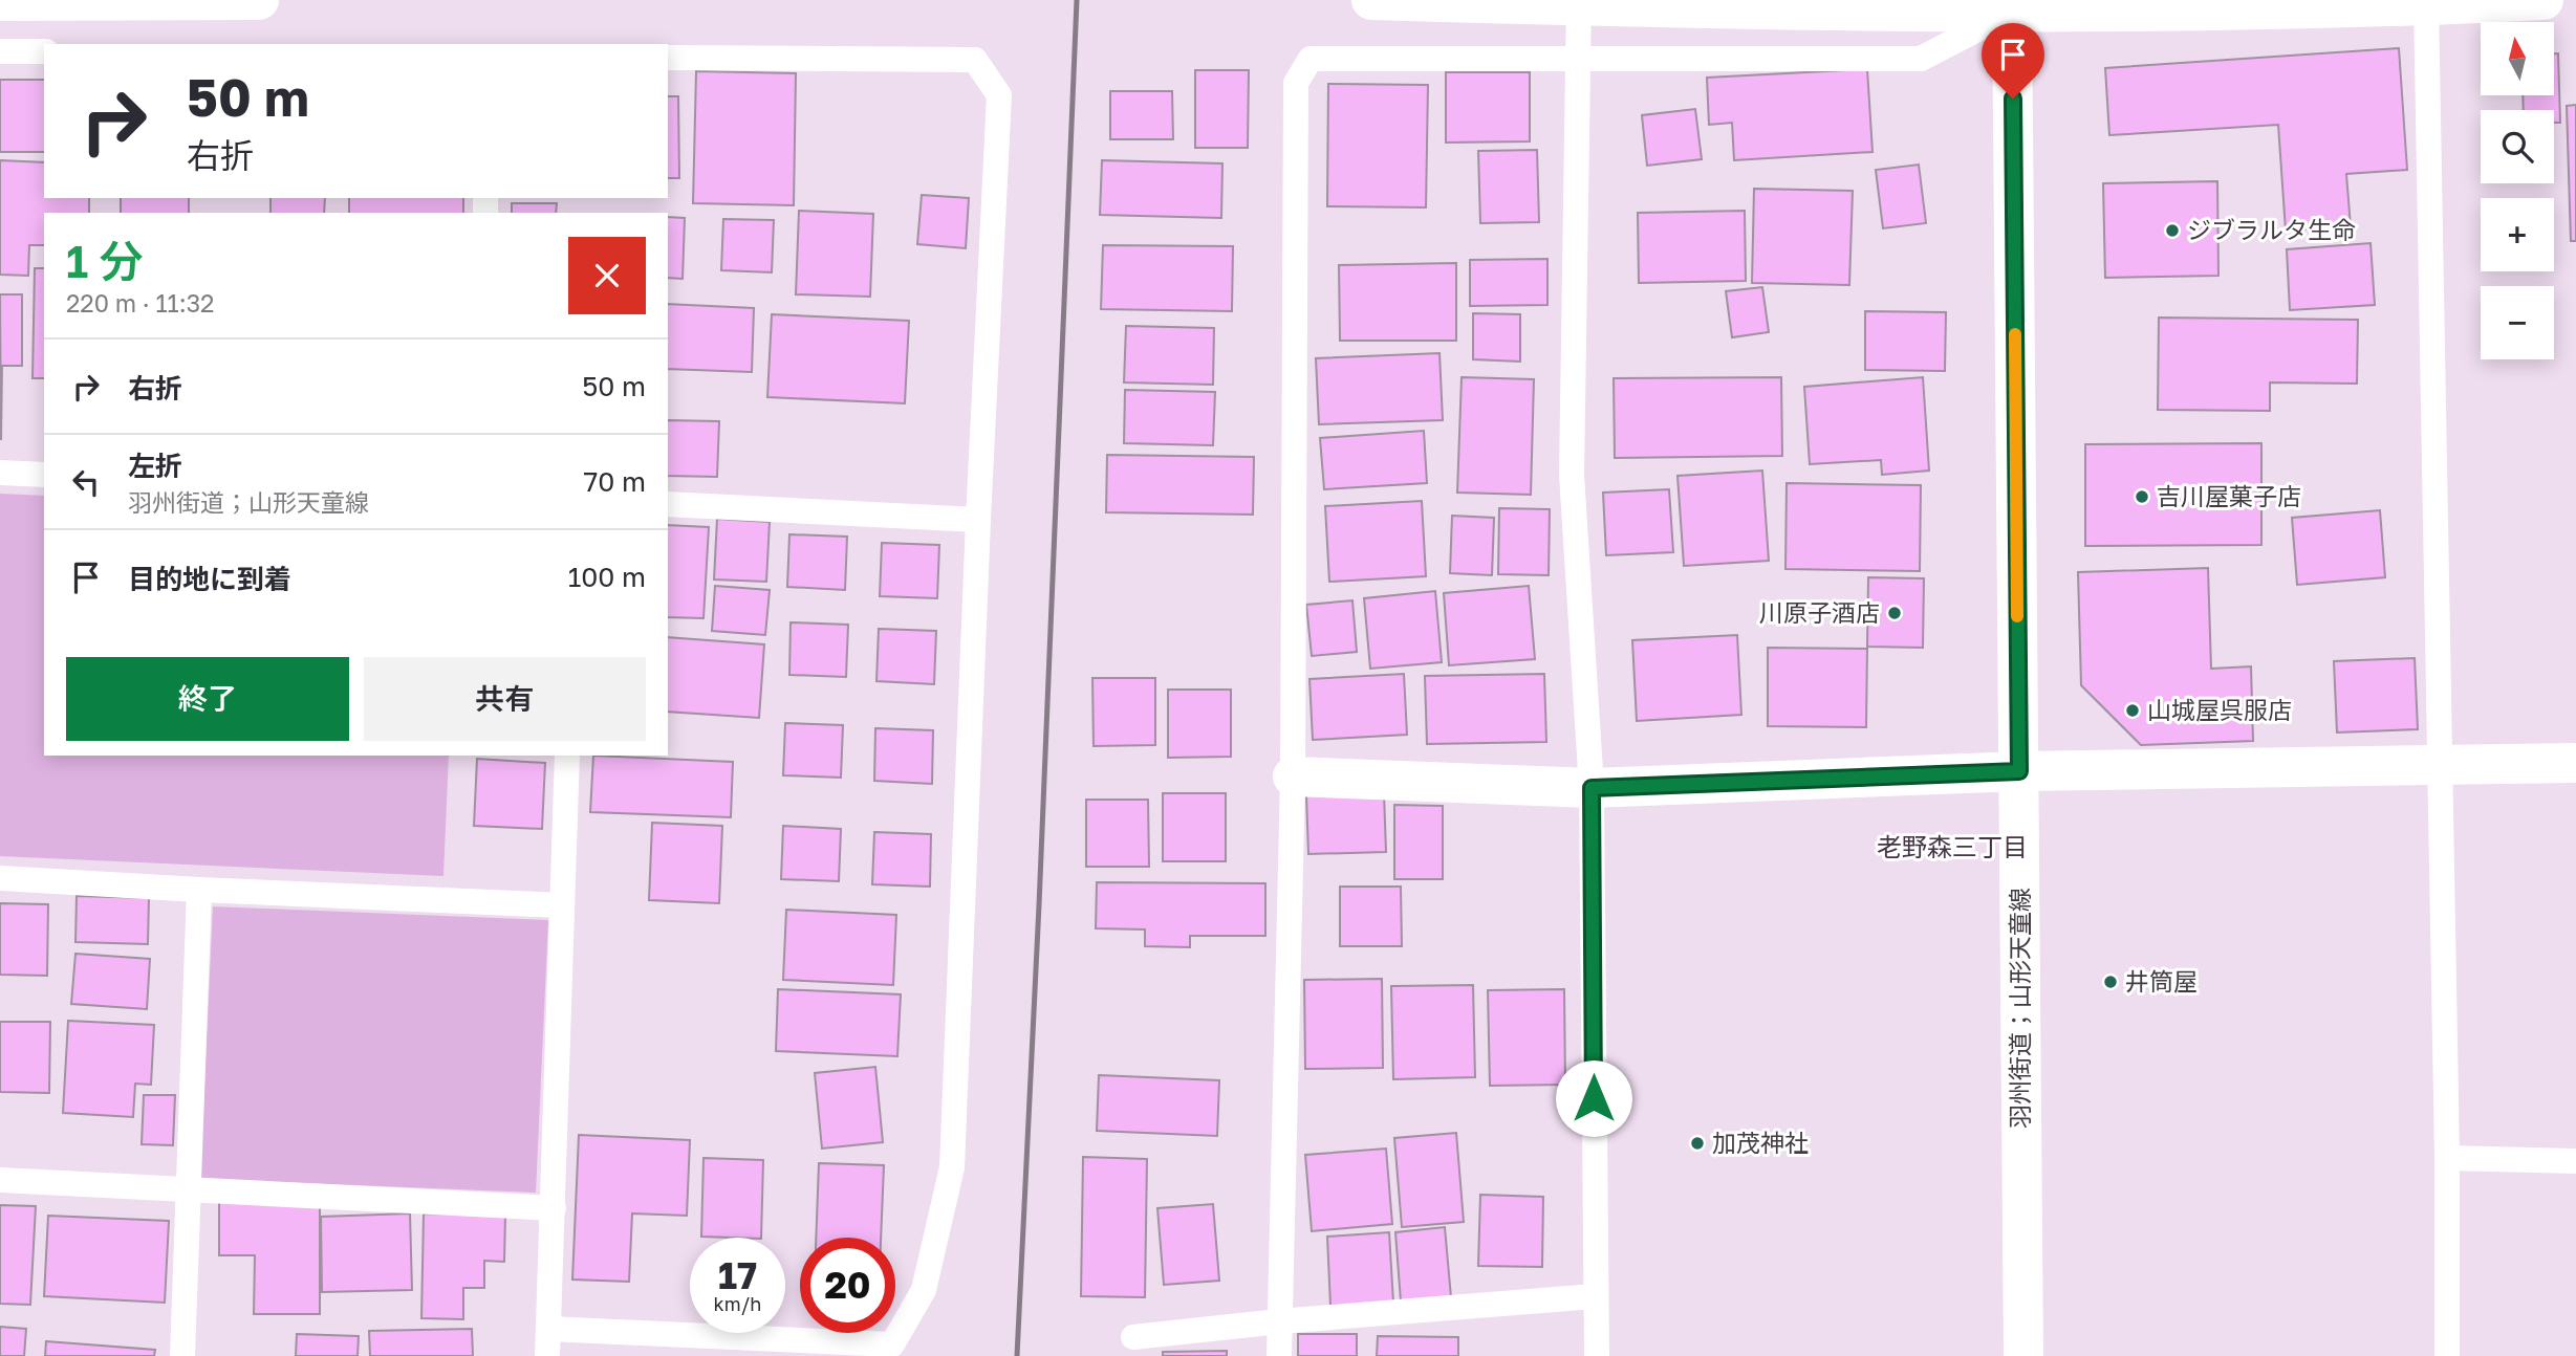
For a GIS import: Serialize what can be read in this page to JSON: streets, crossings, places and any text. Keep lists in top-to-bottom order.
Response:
{
  "streets": {
    "main road": ["羽州街道；山形天童線"]
  },
  "districts": ["老野森三丁目"],
  "places": [
    "ジブラルタ生命",
    "吉川屋菓子店",
    "川原子酒店",
    "山城屋呉服店",
    "井筒屋",
    "加茂神社"
  ],
  "north": "top",
  "page": {
    "map_buttons": ["+", "−"],
    "turn": ["50 m", "右折"],
    "heading": ["1 分", "220 m · 11:32"],
    "list": [
      {
        "name": "右折",
        "value": "50 m"
      },
      {
        "name": "左折",
        "note": "羽州街道；山形天童線",
        "value": "70 m"
      },
      {
        "name": "目的地に到着",
        "value": "100 m"
      }
    ],
    "buttons": ["終了", "共有"],
    "speed": "17 km/h",
    "limit": "20"
  }
}
